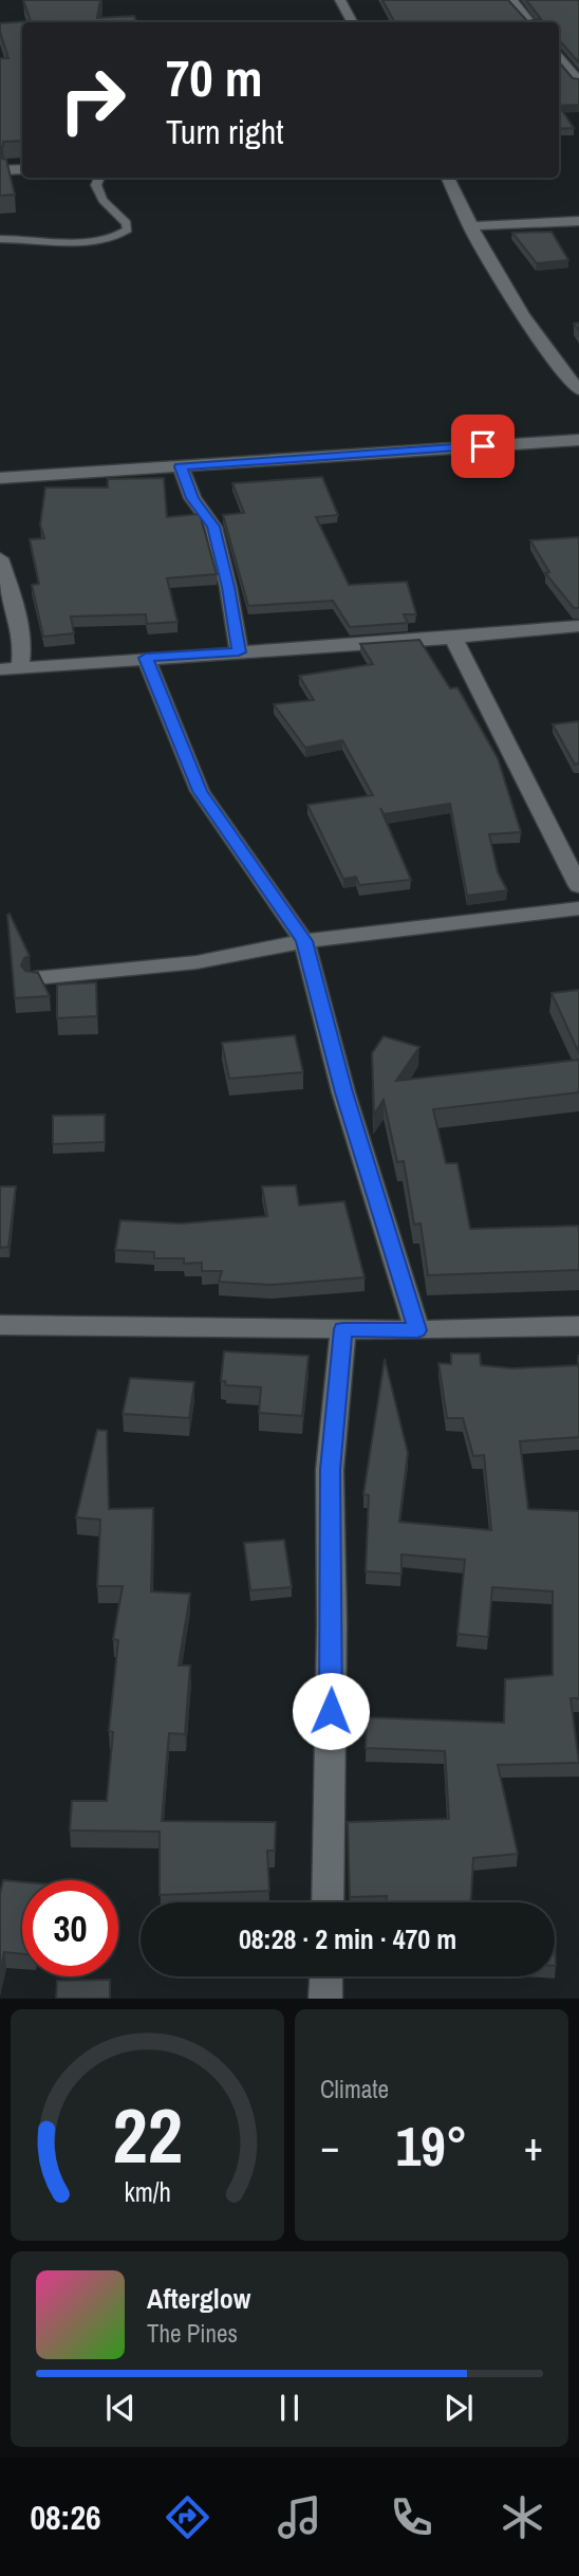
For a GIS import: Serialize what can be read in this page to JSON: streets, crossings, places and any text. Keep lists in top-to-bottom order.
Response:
{
  "page": {
    "turn": ["70 m", "Turn right"],
    "limit": "30",
    "trip": "08:28 · 2 min · 470 m",
    "tile": "Climate",
    "heat": ["−", "19°", "+"],
    "song": ["Afterglow", "The Pines"],
    "tabs": "08:26",
    "gauge": ["22", "km/h"]
  }
}
